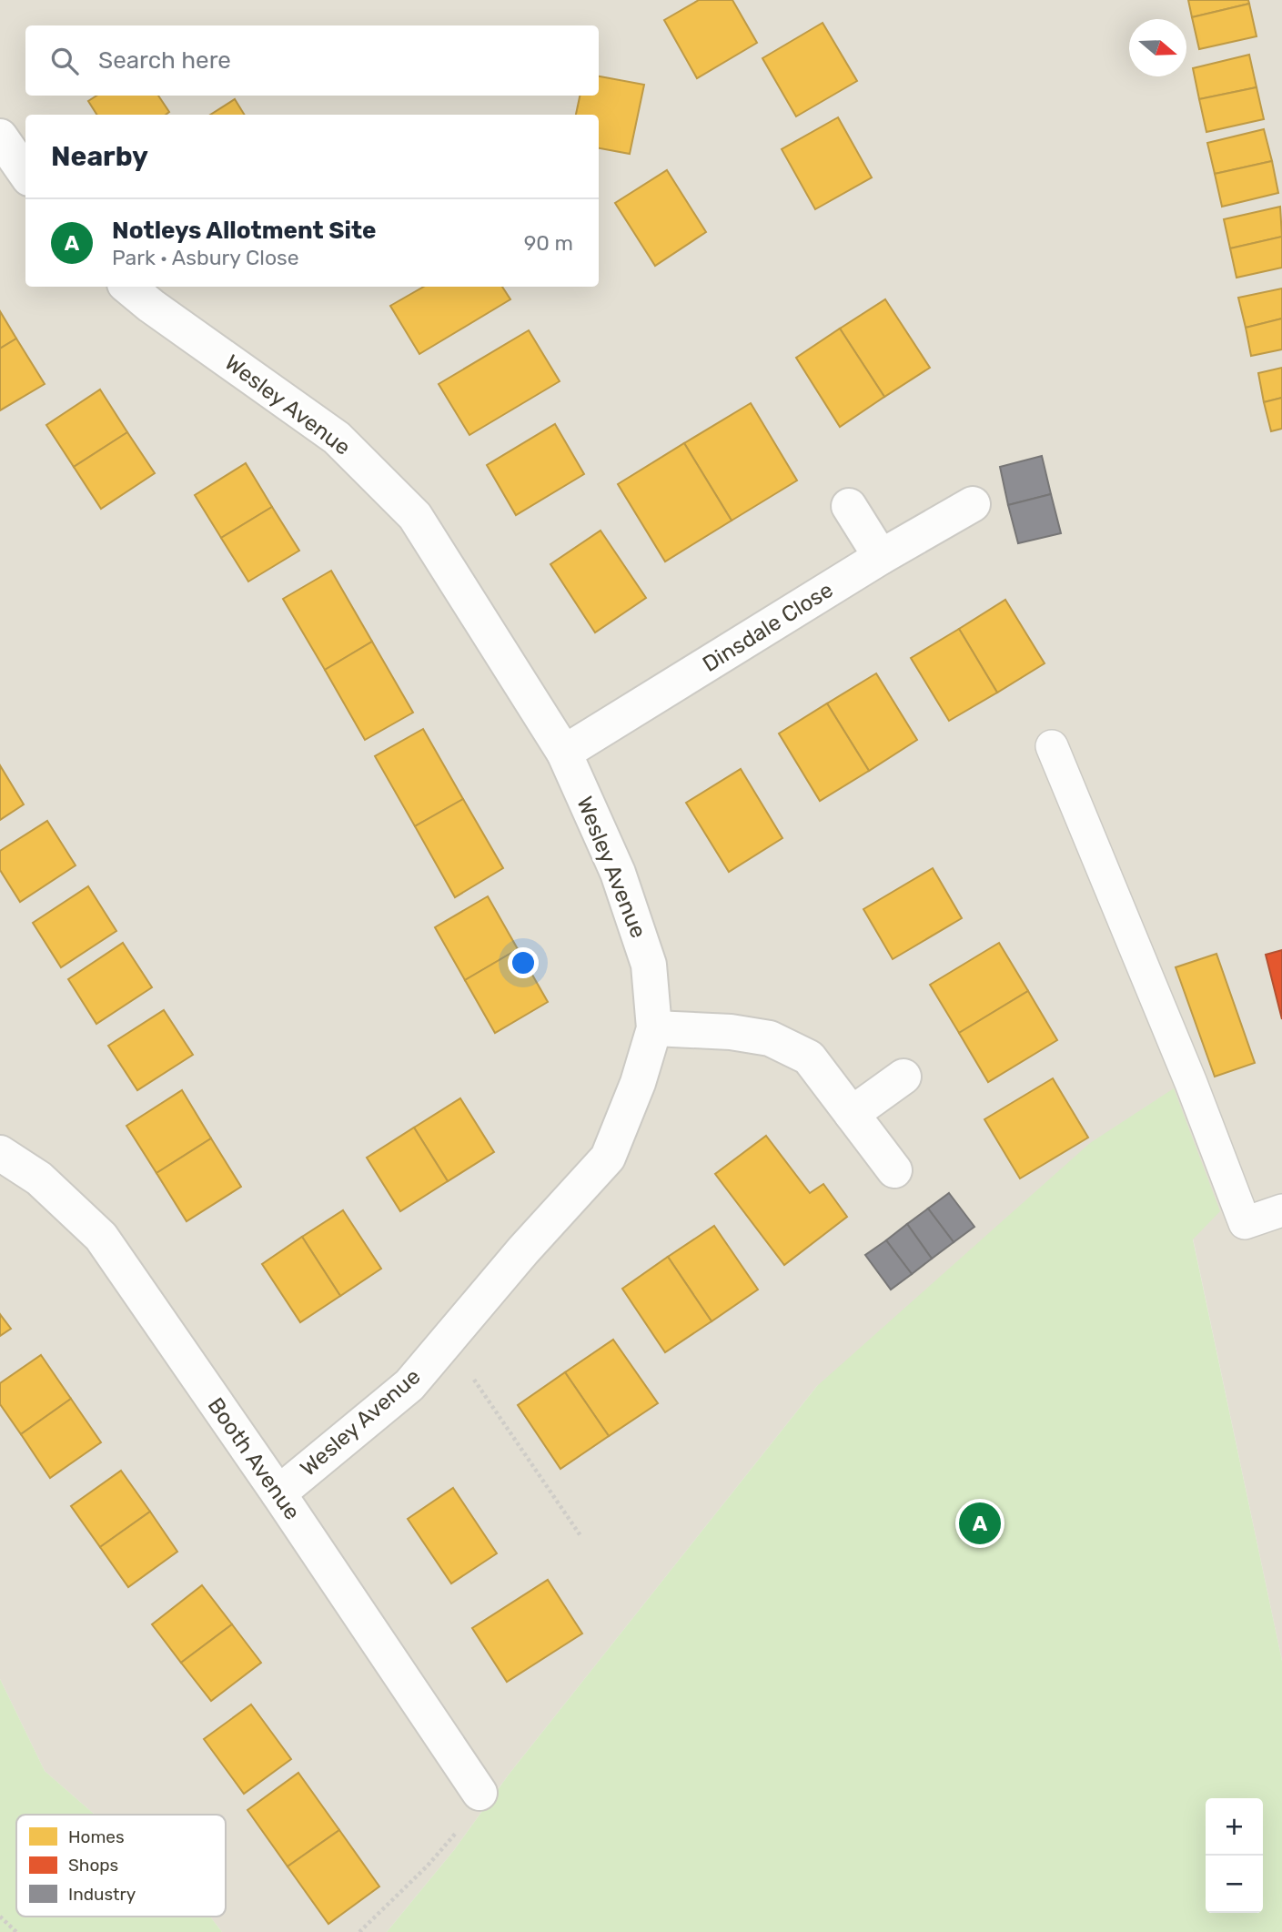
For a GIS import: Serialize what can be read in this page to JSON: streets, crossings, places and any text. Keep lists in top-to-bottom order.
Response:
{
  "streets": {
    "street": ["Wesley Avenue", "Dinsdale Close", "Booth Avenue"]
  },
  "crossings": [
    ["Wesley Avenue", "Dinsdale Close"],
    ["Wesley Avenue", "Booth Avenue"]
  ],
  "legend": ["Homes", "Shops", "Industry"],
  "north": "right",
  "page": {
    "search": "Search here",
    "heading": "Nearby",
    "list": [
      {
        "mark": "A",
        "name": "Notleys Allotment Site",
        "note": "Park · Asbury Close",
        "value": "90 m"
      }
    ],
    "pins": "A",
    "map_buttons": ["+", "−"]
  }
}
